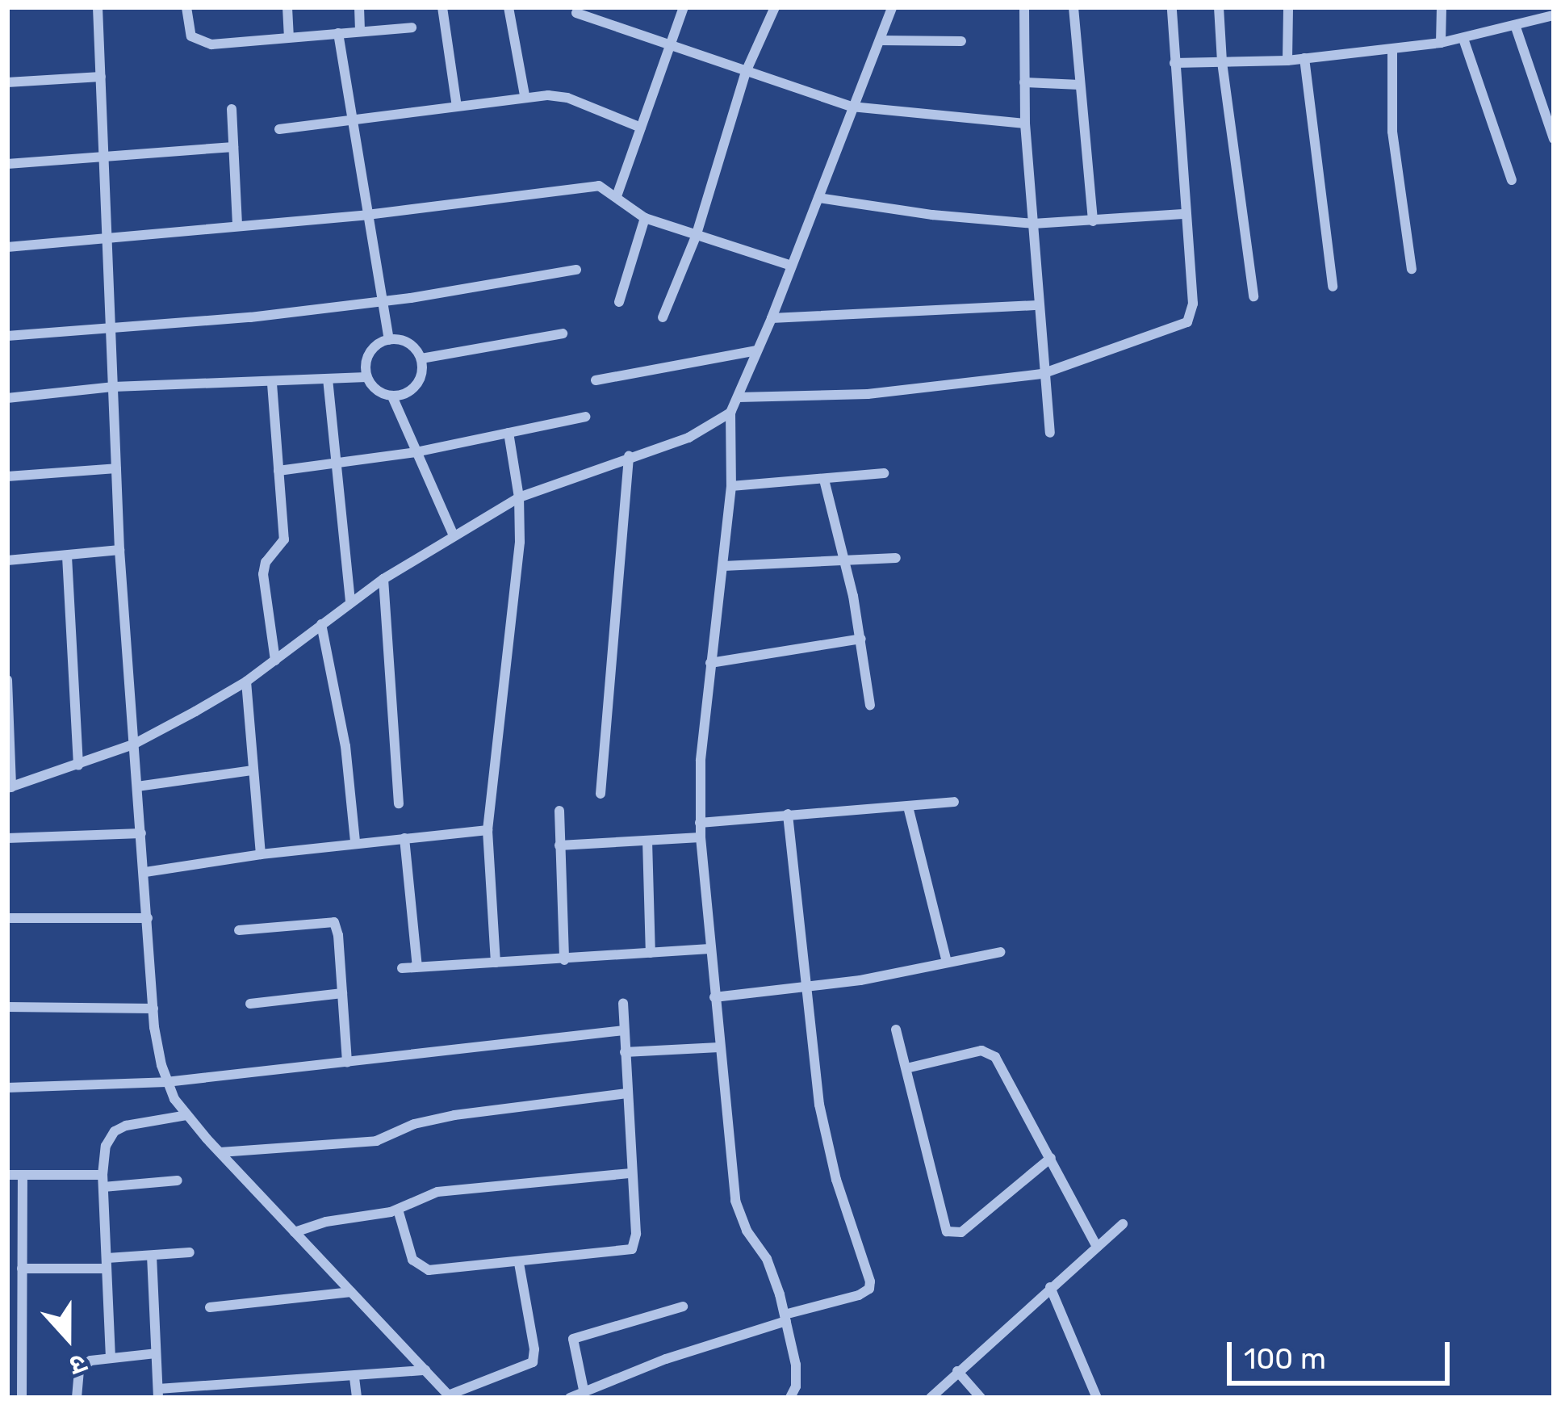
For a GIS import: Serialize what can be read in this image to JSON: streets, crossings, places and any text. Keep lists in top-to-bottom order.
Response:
{
  "scale_bar": "100 m",
  "north": "bottom"
}
